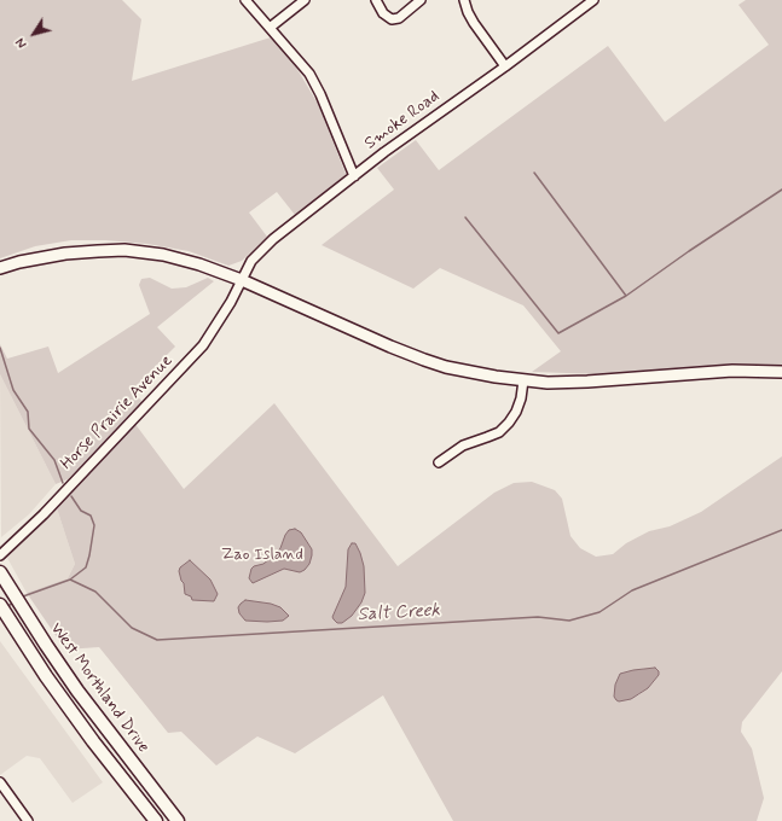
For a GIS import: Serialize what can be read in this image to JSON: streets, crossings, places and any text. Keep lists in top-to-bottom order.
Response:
{
  "streets": {
    "highway": ["West Morthland Drive"],
    "street": ["Smoke Road", "Horse Prairie Avenue"]
  },
  "crossings": [
    ["Smoke Road", "Horse Prairie Avenue"]
  ],
  "water": ["Salt Creek"],
  "parks": ["Zao Island"],
  "north": "bottom left"
}
